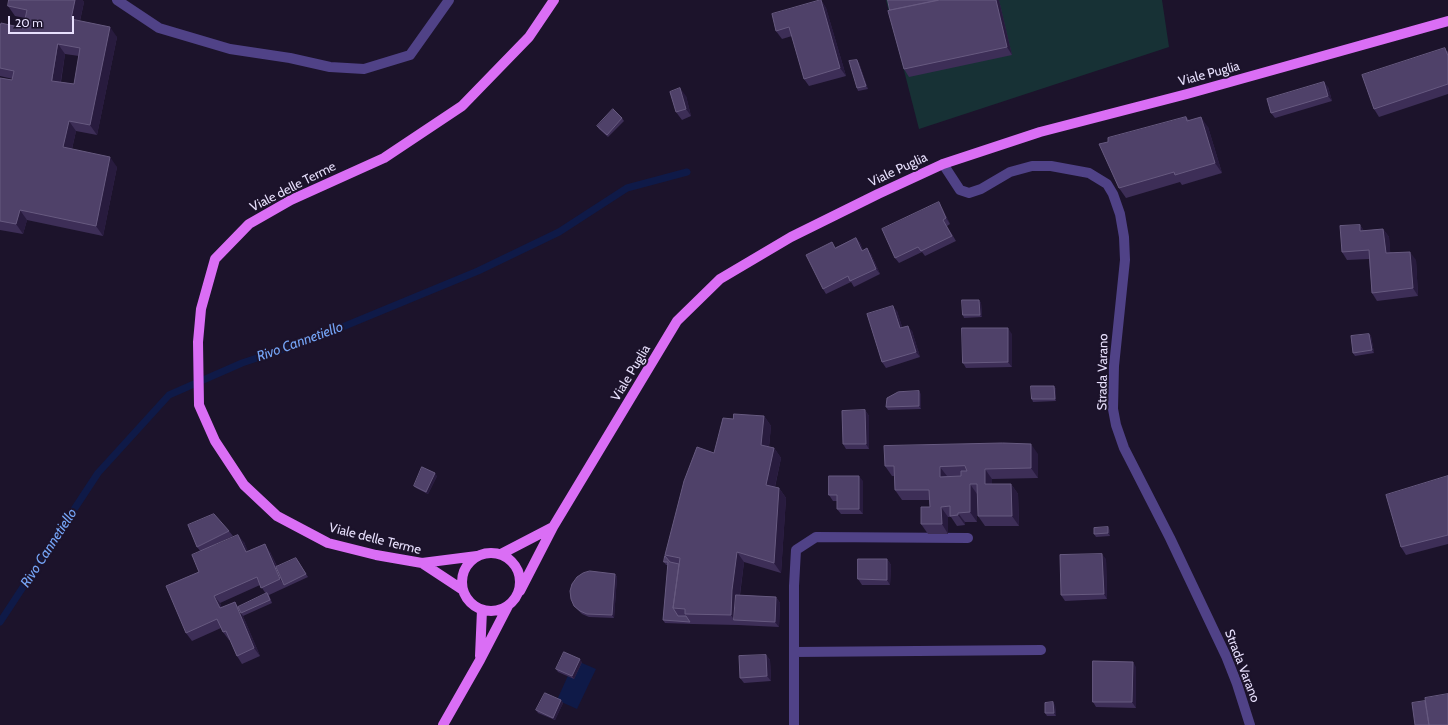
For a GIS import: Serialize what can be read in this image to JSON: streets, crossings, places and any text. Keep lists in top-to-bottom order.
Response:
{
  "streets": {
    "main road": ["Viale Puglia", "Viale delle Terme"],
    "street": ["Strada Varano"]
  },
  "crossings": [
    ["Viale Puglia", "Viale delle Terme"],
    ["Viale Puglia", "Strada Varano"]
  ],
  "water": ["Rivo Cannetiello"],
  "scale_bar": "20 m"
}
